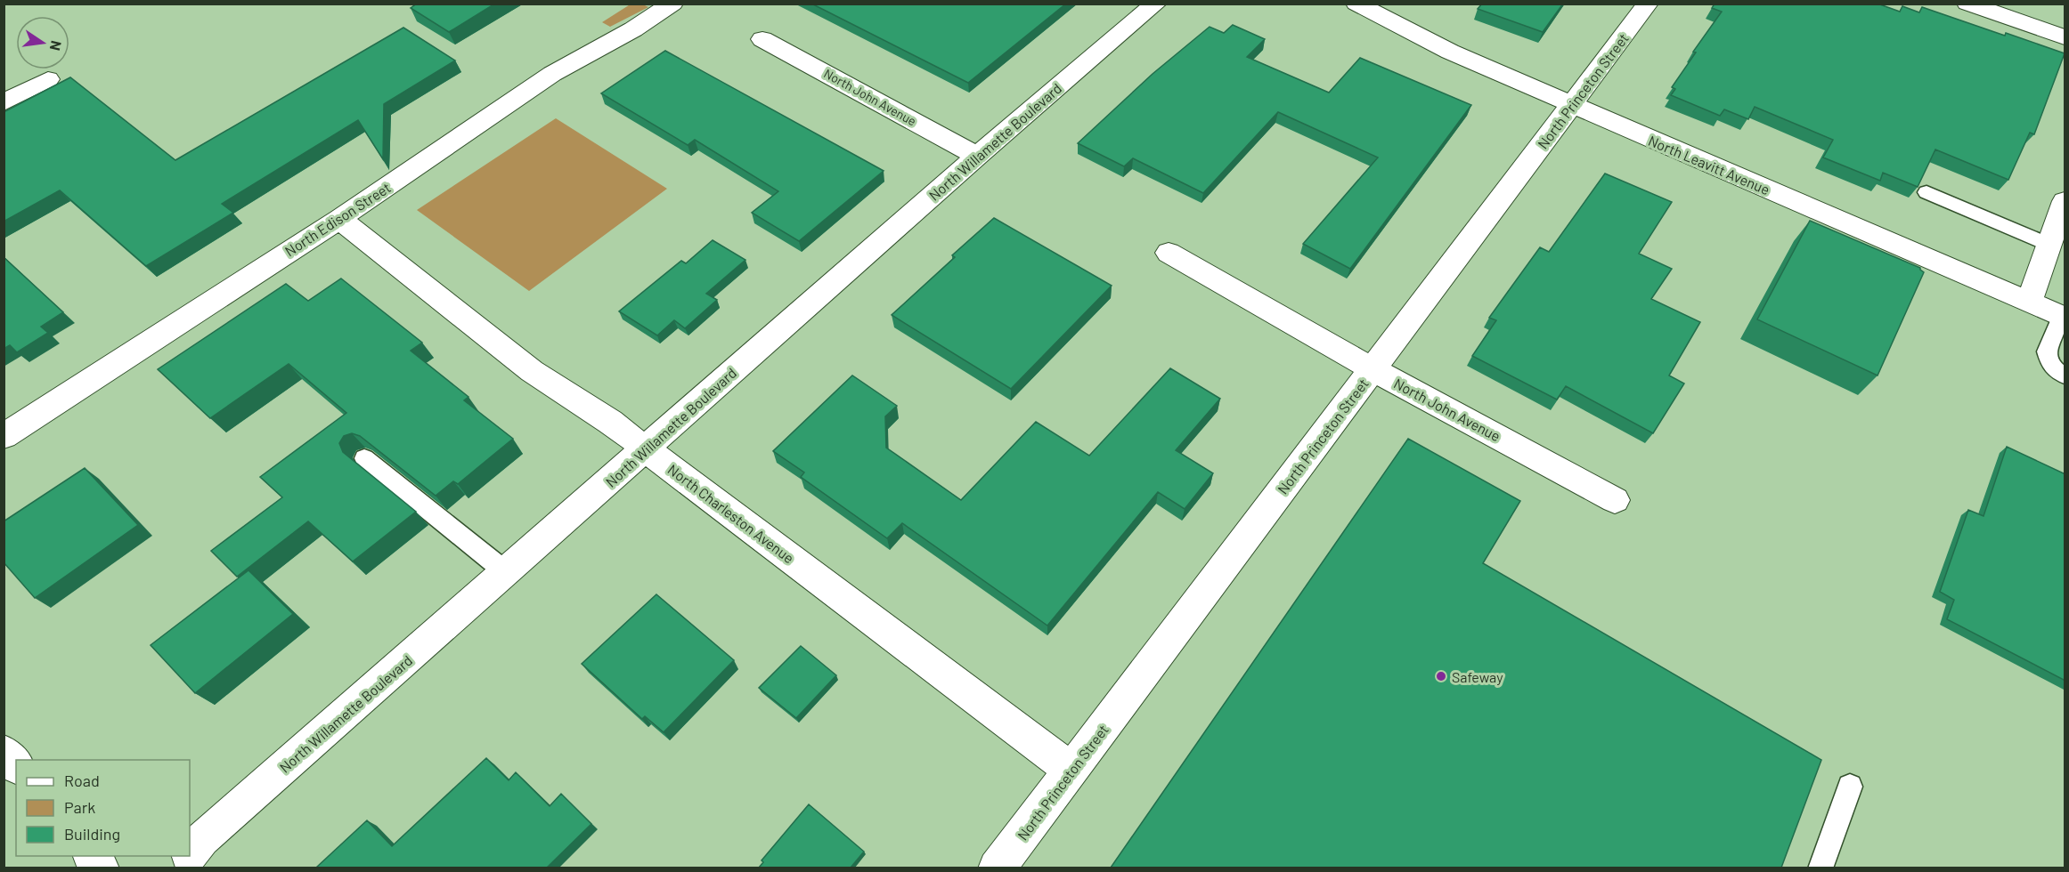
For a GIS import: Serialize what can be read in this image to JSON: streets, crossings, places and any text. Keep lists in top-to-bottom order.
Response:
{
  "streets": {
    "street": [
      "North Princeton Street",
      "North John Avenue",
      "North Willamette Boulevard",
      "North Leavitt Avenue",
      "North Edison Street",
      "North Charleston Avenue"
    ]
  },
  "crossings": [
    ["North Princeton Street", "North John Avenue"],
    ["North Princeton Street", "North Leavitt Avenue"],
    ["North Princeton Street", "North Charleston Avenue"],
    ["North John Avenue", "North Willamette Boulevard"],
    ["North Willamette Boulevard", "North Charleston Avenue"],
    ["North Edison Street", "North Charleston Avenue"]
  ],
  "places": ["Safeway"],
  "legend": ["Road", "Park", "Building"],
  "north": "right"
}
